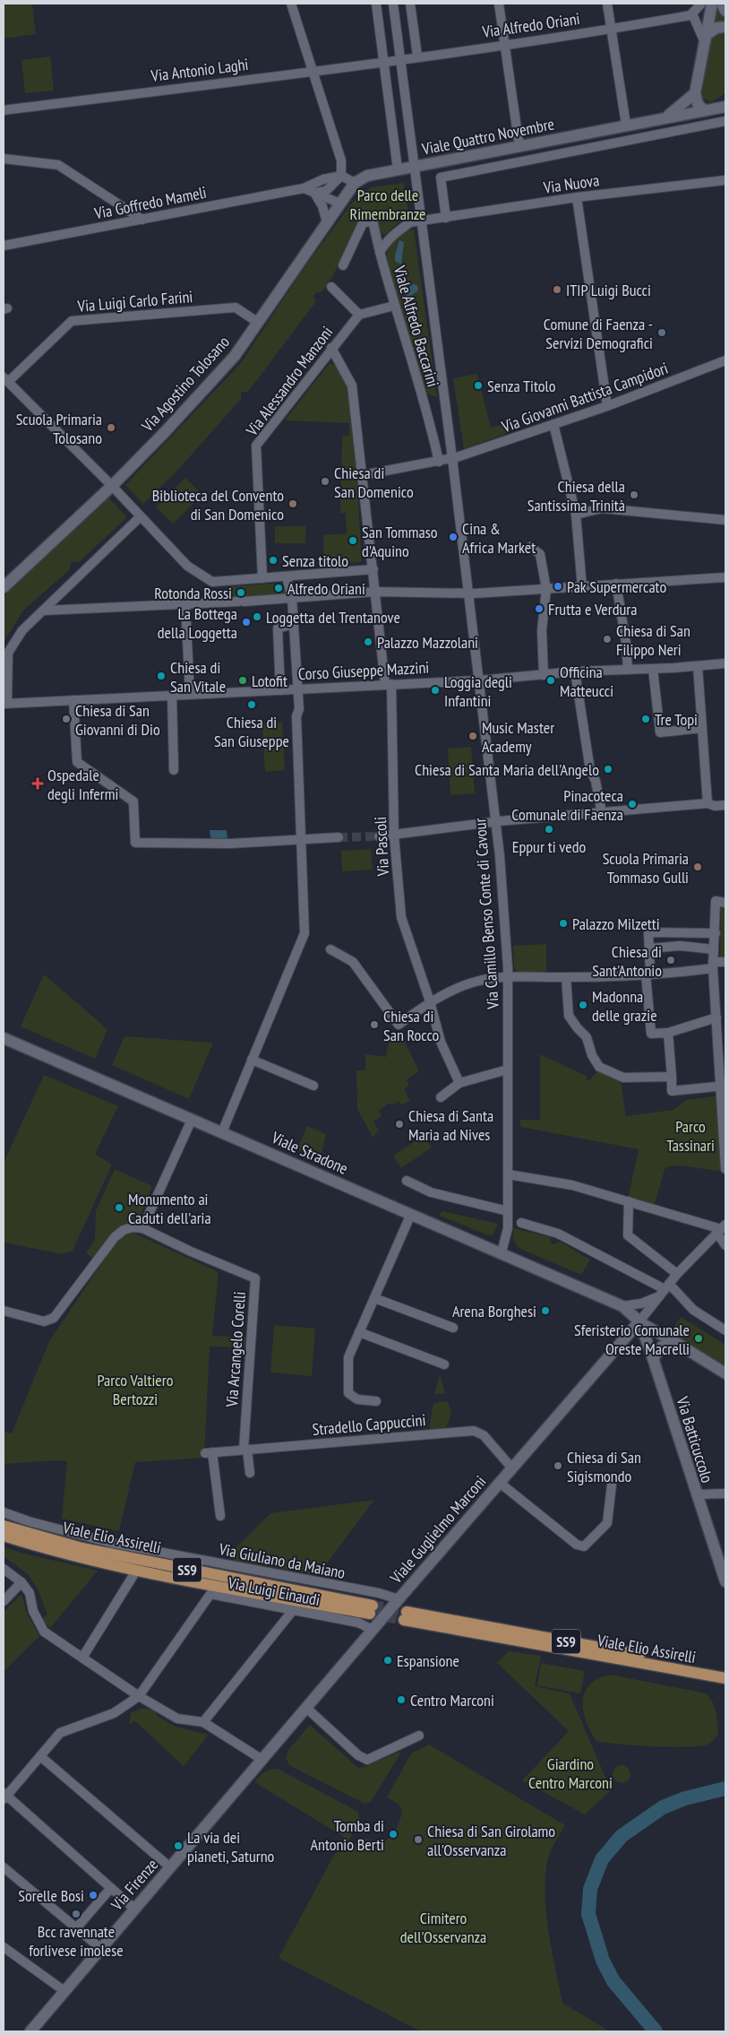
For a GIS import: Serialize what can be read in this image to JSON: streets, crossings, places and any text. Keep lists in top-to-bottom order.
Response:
{
  "streets": {
    "main road": ["Viale Elio Assirelli", "SS9"],
    "street": [
      "Via Alfredo Oriani",
      "Via Antonio Laghi",
      "Viale Quattro Novembre",
      "Via Nuova",
      "Via Goffredo Mameli",
      "Via Luigi Carlo Farini",
      "Viale Alfredo Baccarini",
      "Via Alessandro Manzoni",
      "Via Agostino Tolosano",
      "Via Giovanni Battista Campidori",
      "Corso Giuseppe Mazzini",
      "Via Pascoli",
      "Via Camillo Benso Conte di Cavour",
      "Viale Stradone",
      "Via Arcangelo Corelli",
      "Stradello Cappuccini",
      "Via Batticuccolo",
      "Viale Guglielmo Marconi",
      "Via Giuliano da Maiano",
      "Via Luigi Einaudi",
      "Via Firenze"
    ]
  },
  "crossings": [
    ["Via Alfredo Oriani", "Via Antonio Laghi"],
    ["Via Alfredo Oriani", "Viale Alfredo Baccarini"],
    ["Via Antonio Laghi", "Viale Alfredo Baccarini"],
    ["Viale Quattro Novembre", "Via Nuova"],
    ["Viale Quattro Novembre", "Viale Alfredo Baccarini"],
    ["Via Nuova", "Viale Alfredo Baccarini"],
    ["Via Luigi Carlo Farini", "Via Agostino Tolosano"],
    ["Viale Alfredo Baccarini", "Via Giovanni Battista Campidori"],
    ["Viale Alfredo Baccarini", "Via Camillo Benso Conte di Cavour"],
    ["Via Alessandro Manzoni", "Via Pascoli"],
    ["Via Giovanni Battista Campidori", "Via Pascoli"],
    ["Corso Giuseppe Mazzini", "Via Pascoli"],
    ["Corso Giuseppe Mazzini", "Via Camillo Benso Conte di Cavour"],
    ["Via Camillo Benso Conte di Cavour", "Viale Stradone"],
    ["Via Arcangelo Corelli", "Stradello Cappuccini"],
    ["Stradello Cappuccini", "Viale Guglielmo Marconi"],
    ["Via Batticuccolo", "Viale Guglielmo Marconi"],
    ["Viale Guglielmo Marconi", "Via Giuliano da Maiano"],
    ["Viale Guglielmo Marconi", "Via Luigi Einaudi"],
    ["Viale Guglielmo Marconi", "Via Firenze"]
  ],
  "parks": [
    "Parco delle Rimembranze",
    "Parco Tassinari",
    "Parco Valtiero Bertozzi",
    "Giardino Centro Marconi",
    "Cimitero dell'Osservanza"
  ],
  "places": {
    "other": [
      "ITIP Luigi Bucci",
      "Comune di Faenza - Servizi Demografici",
      "Senza Titolo",
      "Scuola Primaria Tolosano",
      "Chiesa di San Domenico",
      "Chiesa della Santissima Trinità",
      "Biblioteca del Convento di San Domenico",
      "Cina & Africa Market",
      "San Tommaso d'Aquino",
      "Senza titolo",
      "Pak Supermercato",
      "Alfredo Oriani",
      "Rotonda Rossi",
      "Frutta e Verdura",
      "Loggetta del Trentanove",
      "La Bottega della Loggetta",
      "Chiesa di San Filippo Neri",
      "Palazzo Mazzolani",
      "Chiesa di San Vitale",
      "Lotofit",
      "Officina Matteucci",
      "Loggia degli Infantini",
      "Chiesa di San Giuseppe",
      "Chiesa di San Giovanni di Dio",
      "Tre Topi",
      "Music Master Academy",
      "Chiesa di Santa Maria dell'Angelo",
      "Pinacoteca Comunale di Faenza",
      "Eppur ti vedo",
      "Scuola Primaria Tommaso Gulli",
      "Palazzo Milzetti",
      "Chiesa di Sant'Antonio",
      "Madonna delle grazie",
      "Chiesa di San Rocco",
      "Chiesa di Santa Maria ad Nives",
      "Monumento ai Caduti dell'aria",
      "Arena Borghesi",
      "Sferisterio Comunale Oreste Macrelli",
      "Chiesa di San Sigismondo",
      "Espansione",
      "Centro Marconi",
      "Tomba di Antonio Berti",
      "Chiesa di San Girolamo all'Osservanza",
      "La via dei pianeti, Saturno",
      "Sorelle Bosi",
      "Bcc ravennate forlivese imolese"
    ],
    "health": ["Ospedale degli Infermi"]
  }
}
